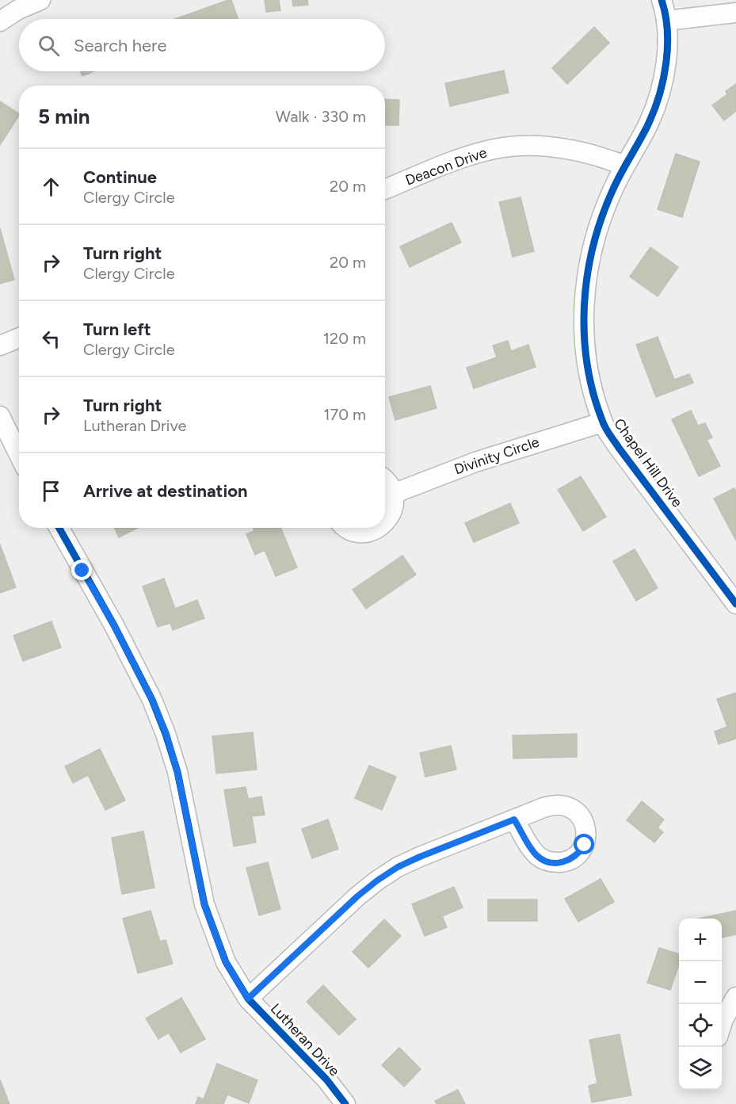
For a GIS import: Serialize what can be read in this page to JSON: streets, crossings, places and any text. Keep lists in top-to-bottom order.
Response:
{
  "streets": {
    "street": [
      "Deacon Drive",
      "Divinity Circle",
      "Chapel Hill Drive",
      "Lutheran Drive"
    ]
  },
  "crossings": [
    ["Deacon Drive", "Chapel Hill Drive"],
    ["Divinity Circle", "Chapel Hill Drive"]
  ],
  "page": {
    "search": "Search here",
    "heading": ["5 min", "Walk · 330 m"],
    "list": [
      ["Continue", "Clergy Circle", "20 m"],
      ["Turn right", "Clergy Circle", "20 m"],
      ["Turn left", "Clergy Circle", "120 m"],
      ["Turn right", "Lutheran Drive", "170 m"],
      "Arrive at destination"
    ],
    "map_buttons": ["+", "−"]
  }
}
